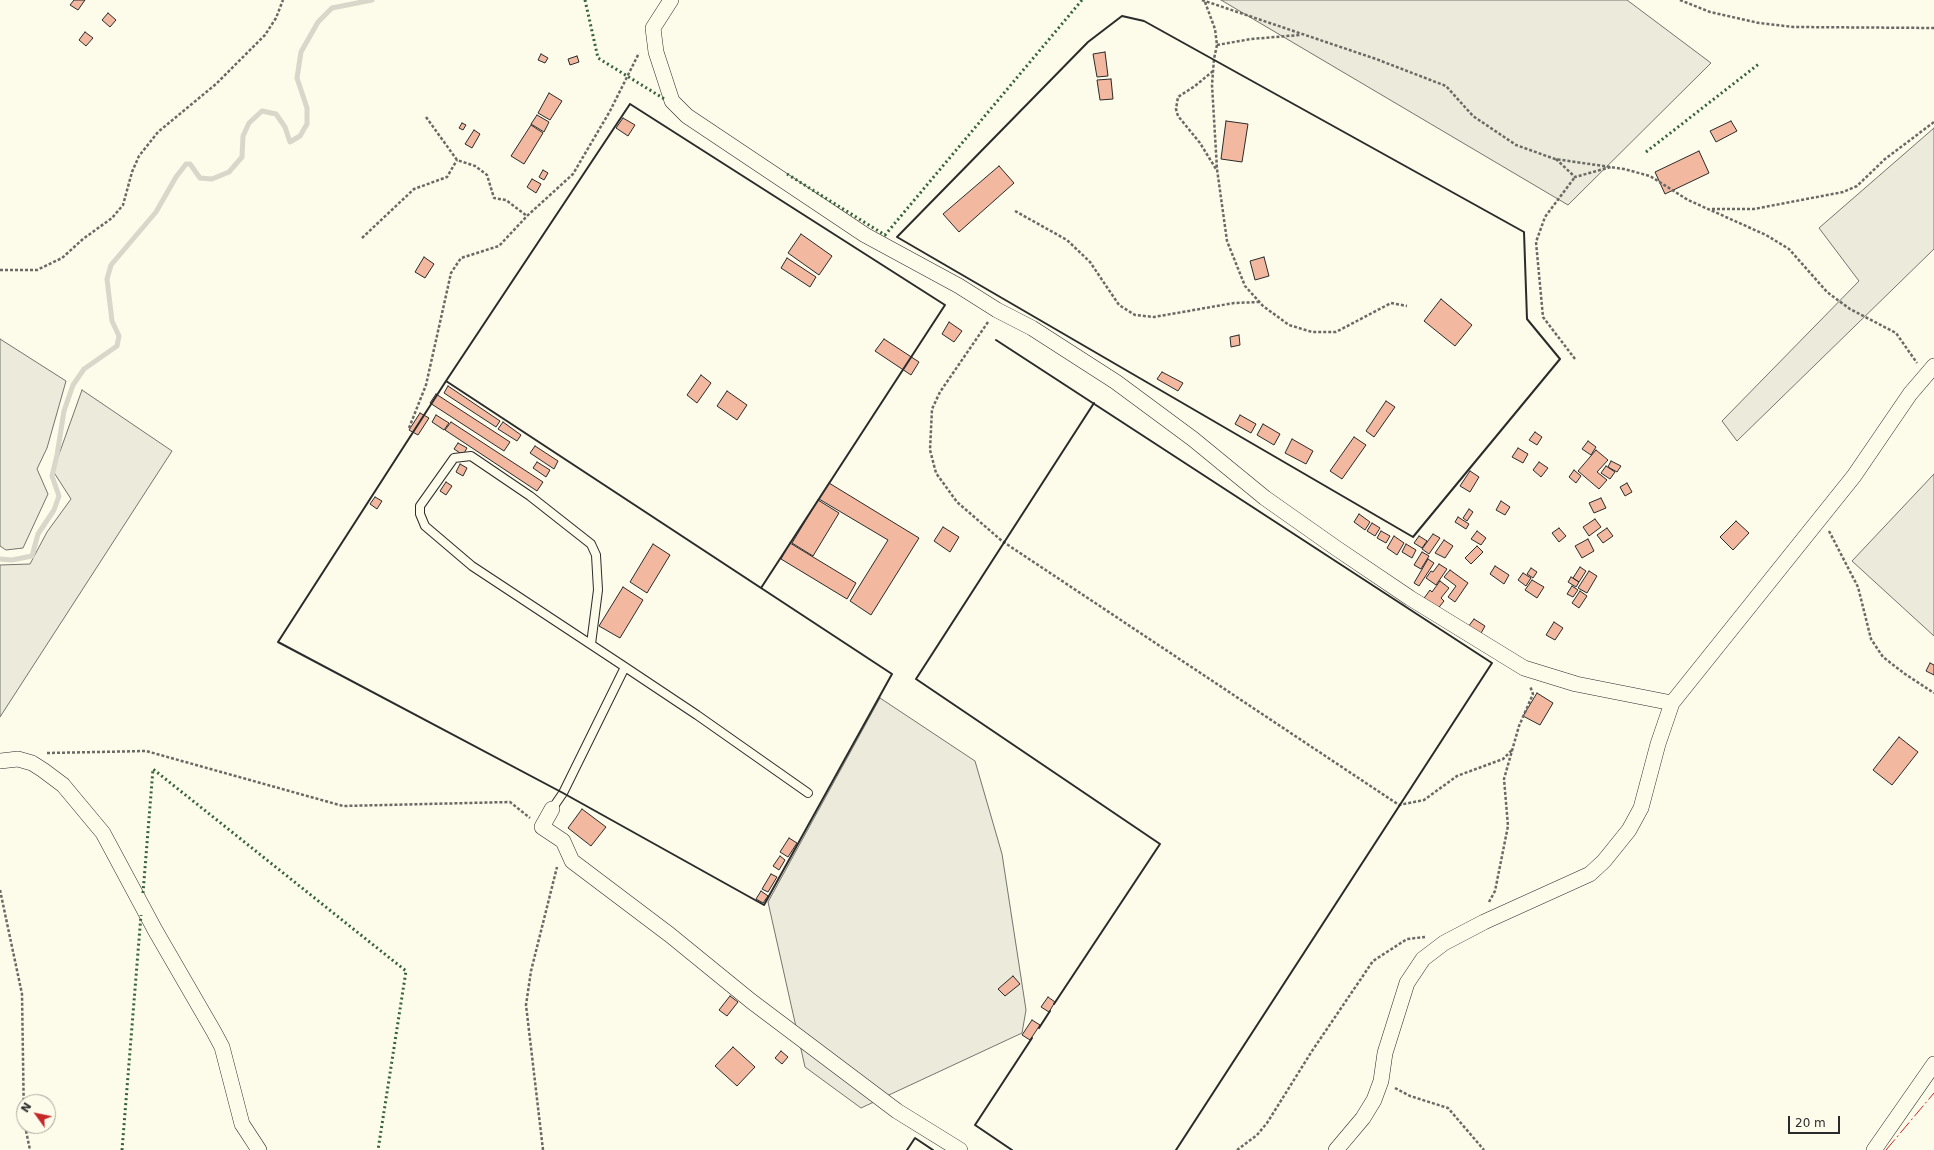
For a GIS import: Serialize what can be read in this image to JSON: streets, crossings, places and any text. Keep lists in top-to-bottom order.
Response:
{
  "scale_bar": "20 m",
  "north": "top left"
}
